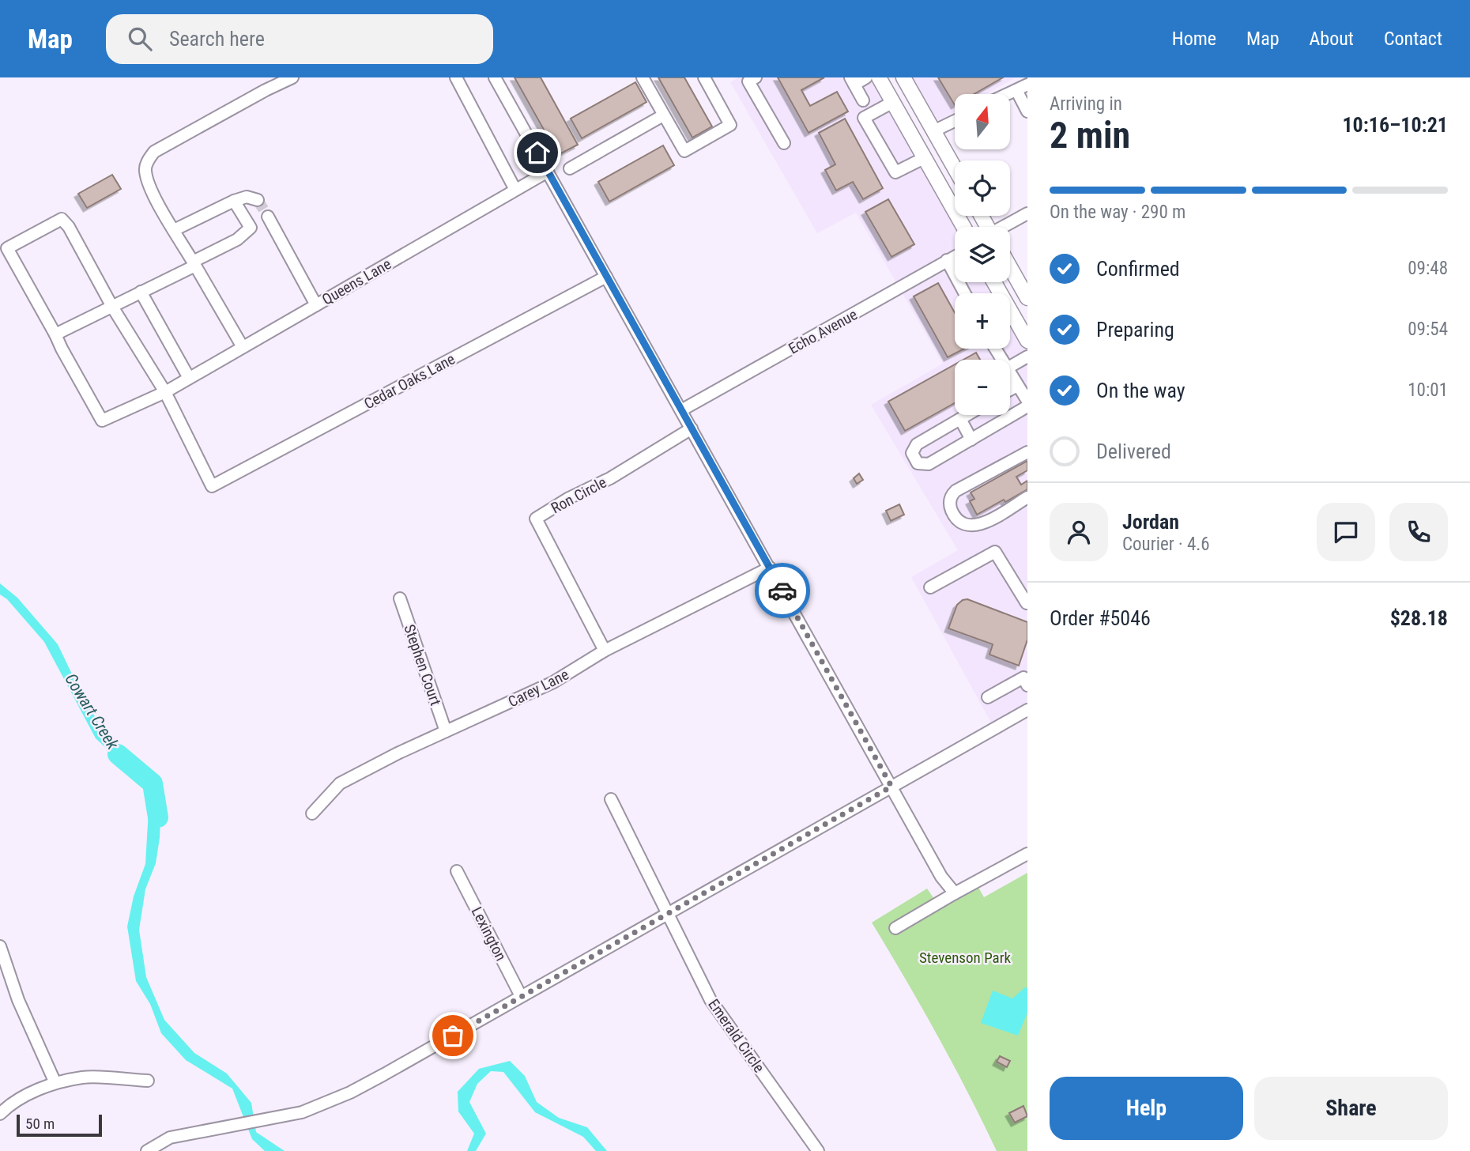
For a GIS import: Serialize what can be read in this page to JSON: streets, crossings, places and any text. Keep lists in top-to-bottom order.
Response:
{
  "streets": {
    "street": [
      "Queens Lane",
      "Echo Avenue",
      "Cedar Oaks Lane",
      "Ron Circle",
      "Stephen Court",
      "Carey Lane",
      "Lexington",
      "Emerald Circle"
    ]
  },
  "crossings": [
    ["Queens Lane", "Cedar Oaks Lane"],
    ["Ron Circle", "Carey Lane"],
    ["Stephen Court", "Carey Lane"]
  ],
  "water": ["Cowart Creek"],
  "parks": ["Stevenson Park"],
  "scale_bar": "50 m",
  "north": "top",
  "page": {
    "header": "Map",
    "search": "Search here",
    "nav": [
      "Home",
      "Map",
      "About",
      "Contact"
    ],
    "heading": ["2 min", "Arriving in", "10:16–10:21"],
    "panel": [
      "Jordan",
      "Courier · 4.6",
      "Order #5046",
      "$28.18"
    ],
    "map_buttons": ["+", "−"],
    "bar": "On the way · 290 m",
    "list": [
      ["Confirmed", "09:48"],
      ["Preparing", "09:54"],
      ["On the way", "10:01"],
      "Delivered"
    ],
    "buttons": ["Help", "Share"],
    "scale": "50 m"
  }
}
